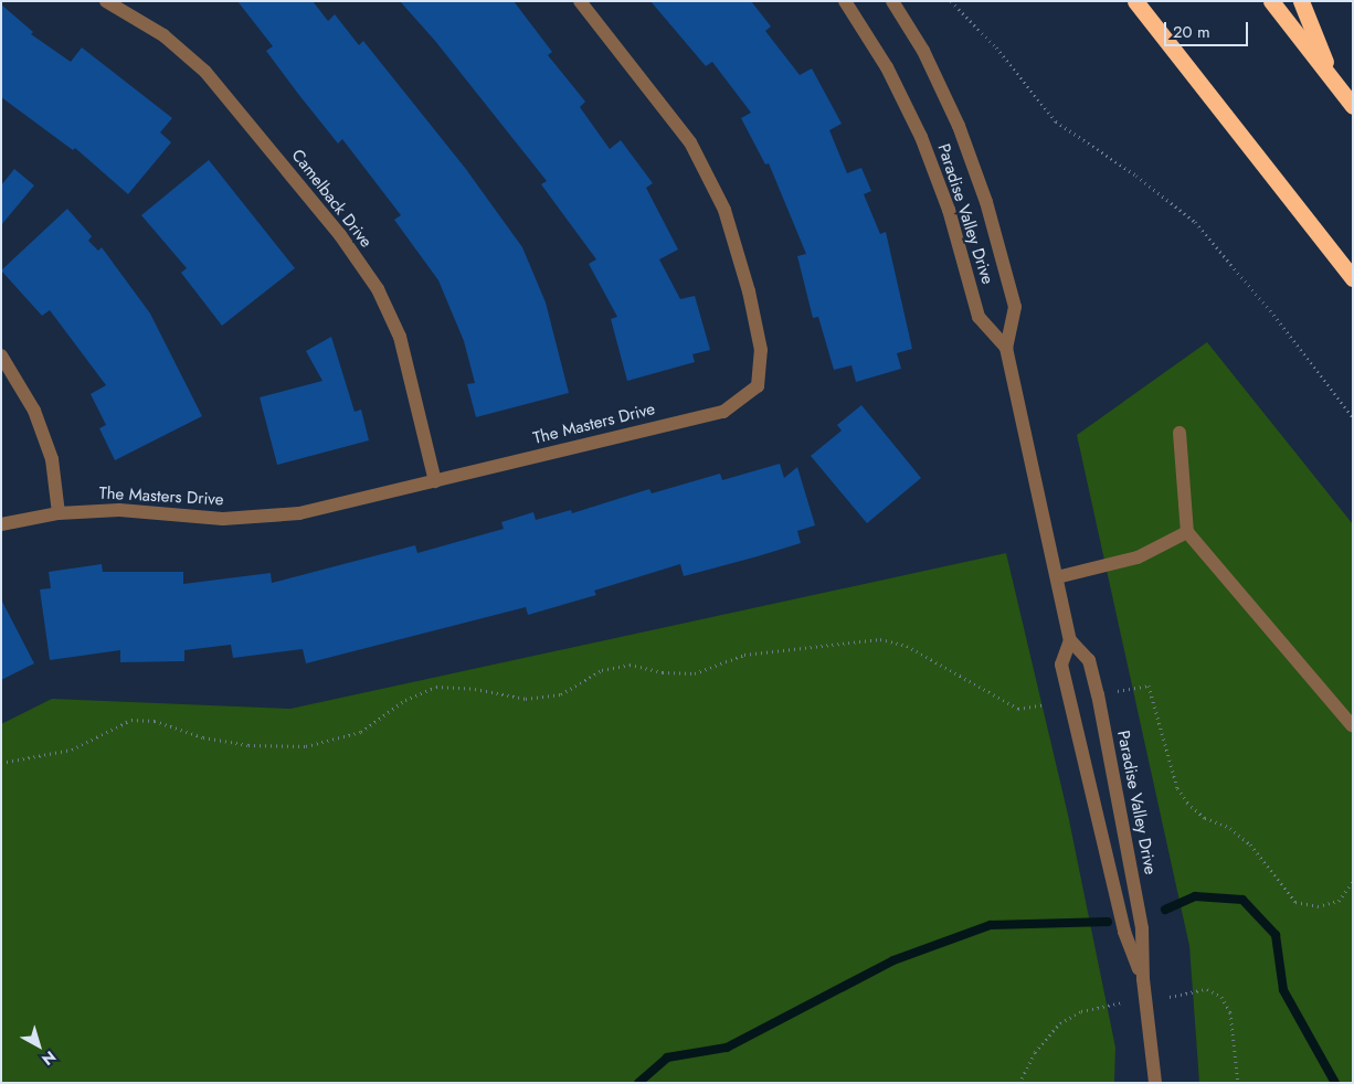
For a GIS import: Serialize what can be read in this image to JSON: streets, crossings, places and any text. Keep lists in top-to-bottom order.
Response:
{
  "streets": {
    "street": ["Camelback Drive", "Paradise Valley Drive", "The Masters Drive"]
  },
  "crossings": [
    ["Camelback Drive", "The Masters Drive"]
  ],
  "scale_bar": "20 m",
  "north": "bottom right"
}
